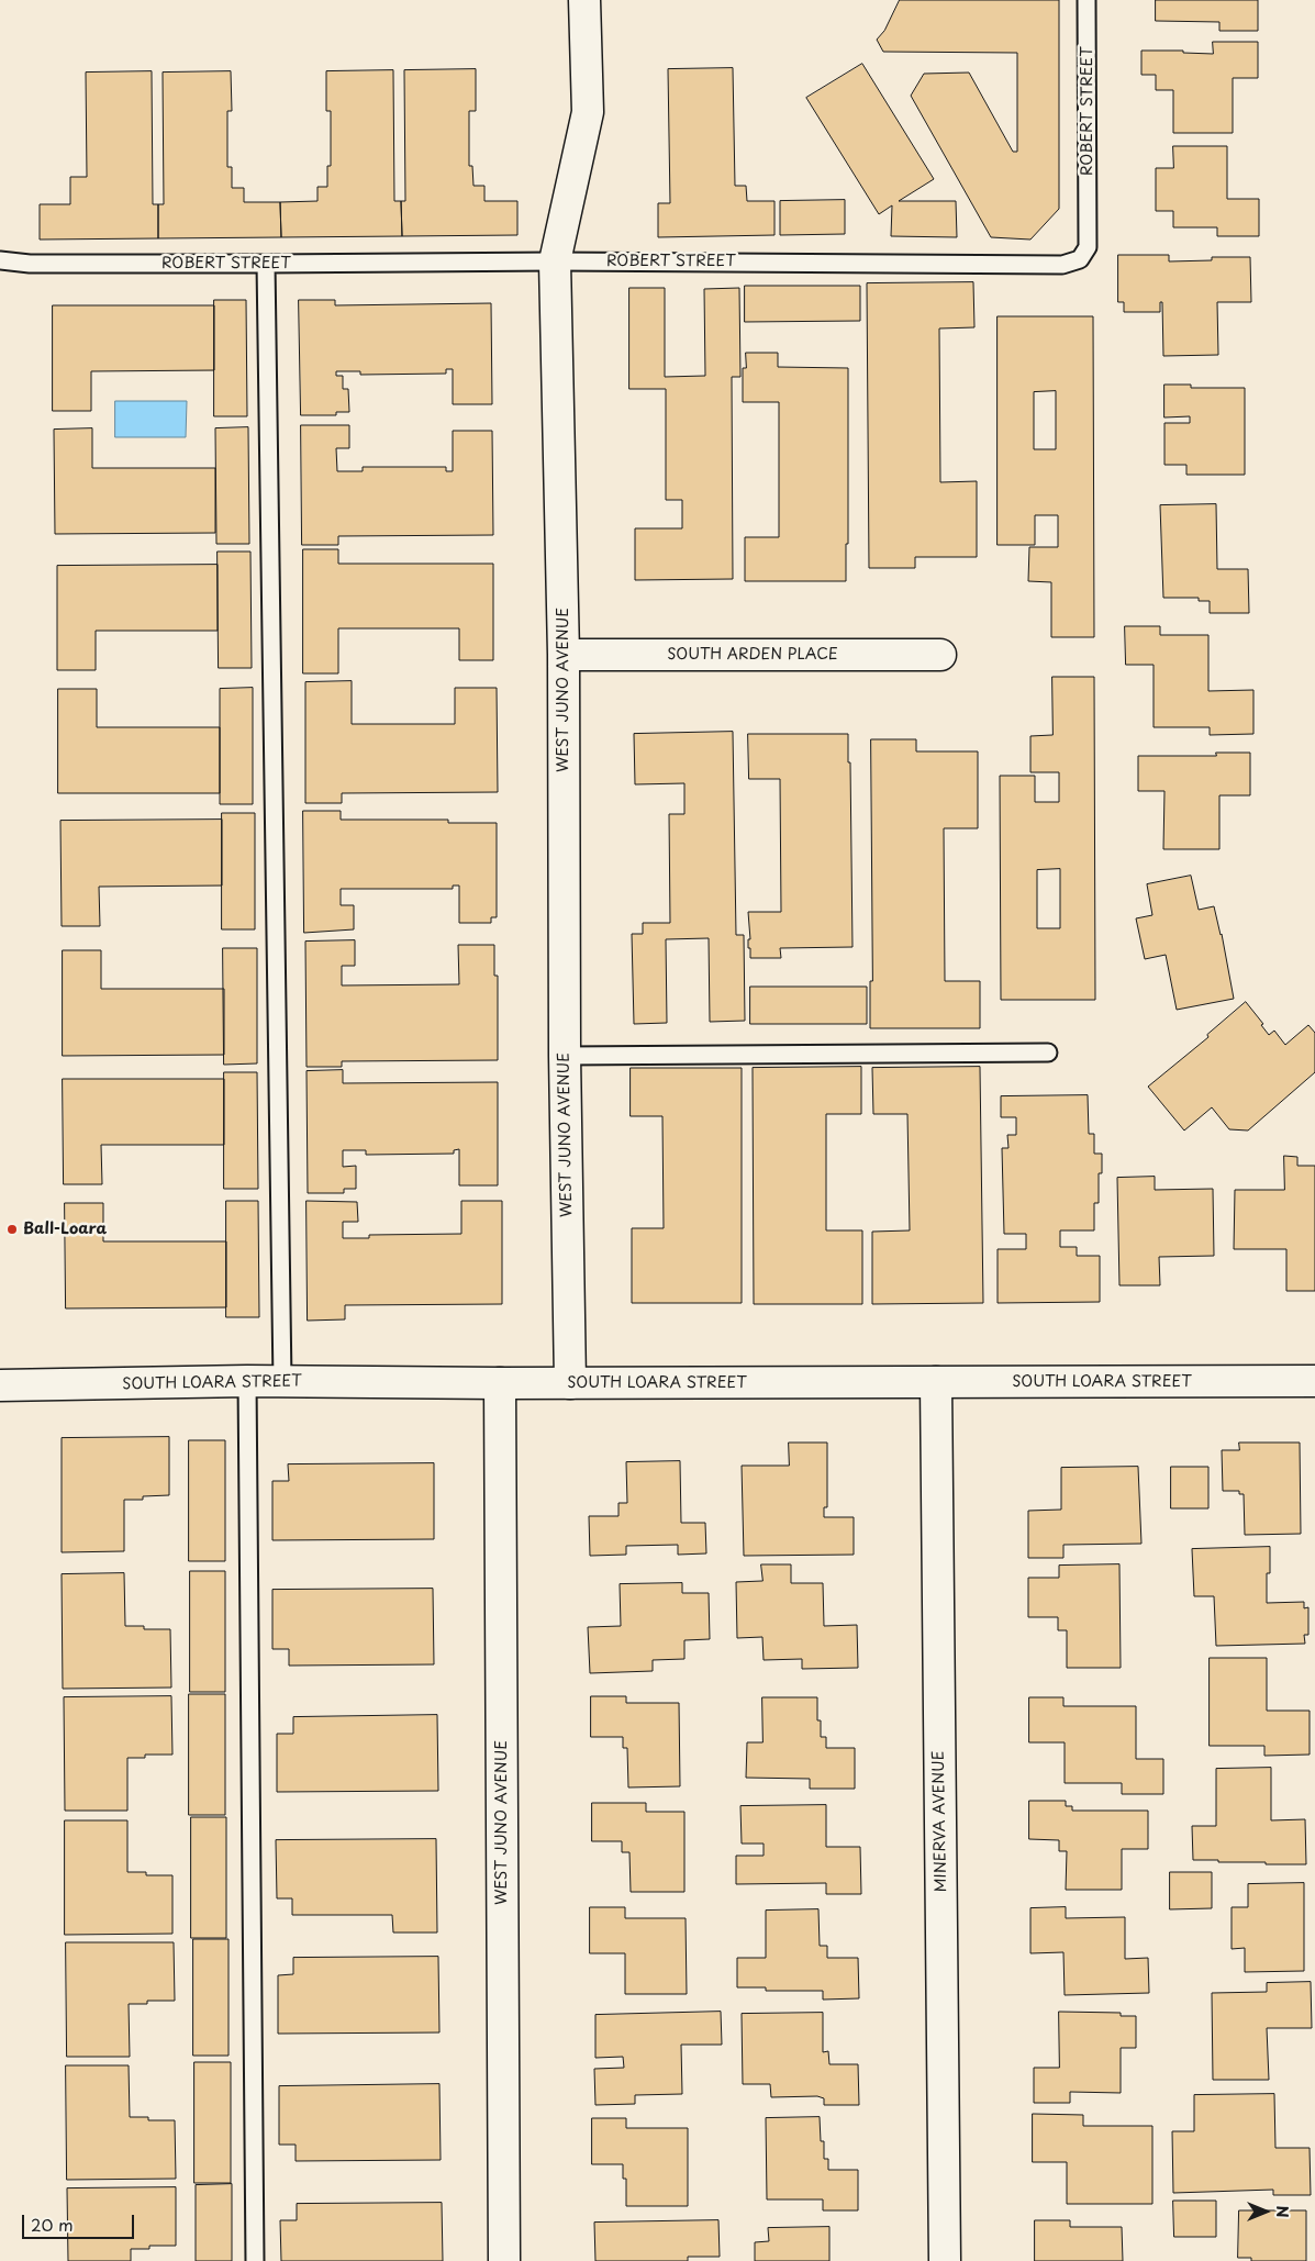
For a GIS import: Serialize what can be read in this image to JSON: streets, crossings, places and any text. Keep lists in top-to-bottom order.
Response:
{
  "streets": {
    "street": [
      "SOUTH ARDEN PLACE",
      "WEST JUNO AVENUE",
      "SOUTH LOARA STREET",
      "MINERVA AVENUE"
    ],
    "lane": ["ROBERT STREET"]
  },
  "crossings": [
    ["ROBERT STREET", "WEST JUNO AVENUE"],
    ["SOUTH ARDEN PLACE", "WEST JUNO AVENUE"],
    ["WEST JUNO AVENUE", "SOUTH LOARA STREET"],
    ["SOUTH LOARA STREET", "MINERVA AVENUE"]
  ],
  "places": ["Ball-Loara"],
  "scale_bar": "20 m",
  "north": "right"
}
